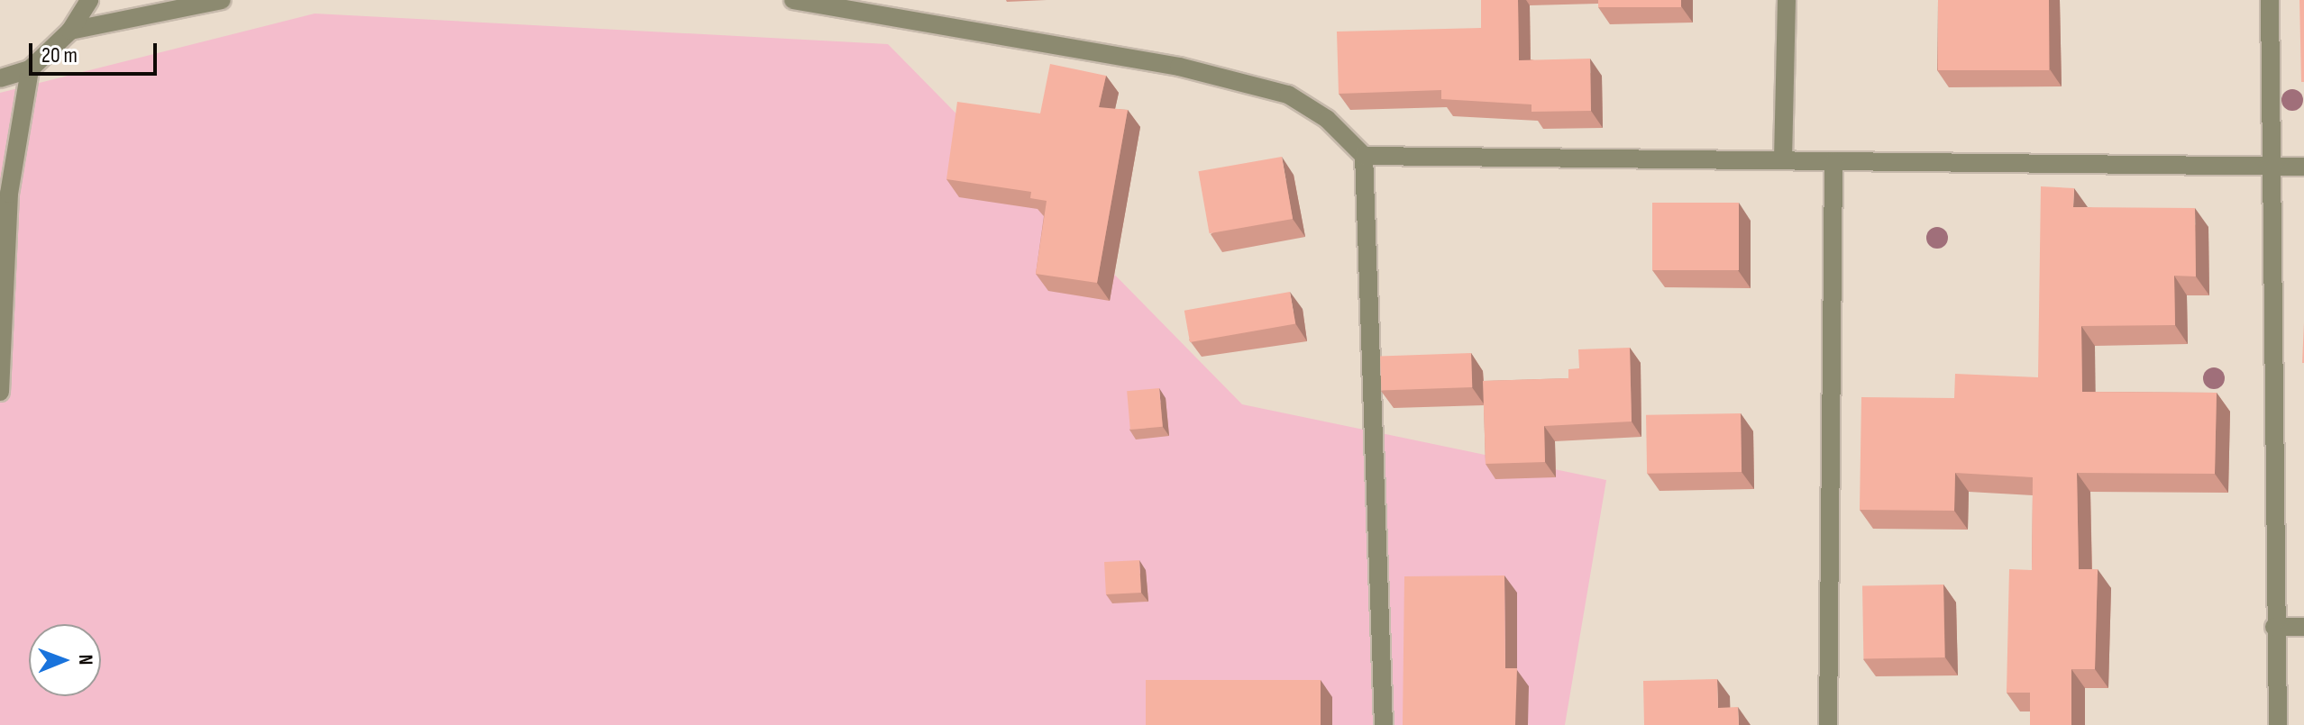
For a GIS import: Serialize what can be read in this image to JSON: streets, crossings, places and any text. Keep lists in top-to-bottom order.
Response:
{
  "scale_bar": "20 m",
  "north": "right"
}
